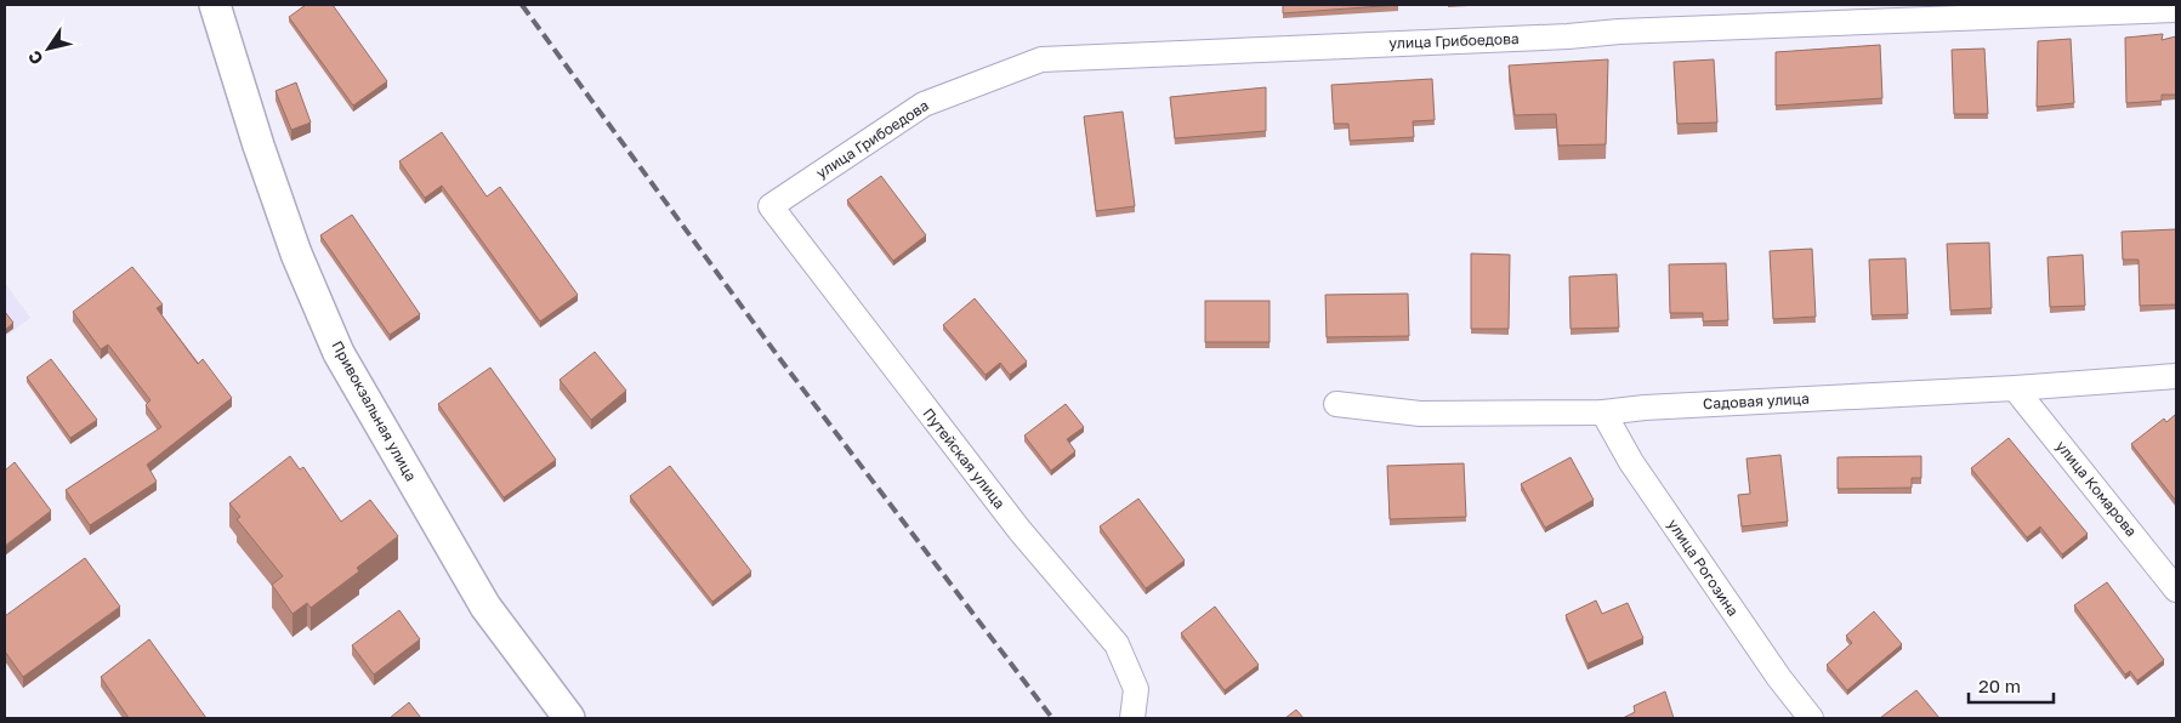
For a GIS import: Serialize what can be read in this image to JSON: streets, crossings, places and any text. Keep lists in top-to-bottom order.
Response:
{
  "streets": {
    "street": [
      "улица Грибоедова",
      "Садовая улица",
      "Привокзальная улица",
      "Путейская улица",
      "улица Комарова",
      "улица Рогозина"
    ]
  },
  "crossings": [
    ["улица Грибоедова", "Путейская улица"],
    ["Садовая улица", "улица Комарова"],
    ["Садовая улица", "улица Рогозина"]
  ],
  "scale_bar": "20 m",
  "north": "bottom left"
}
